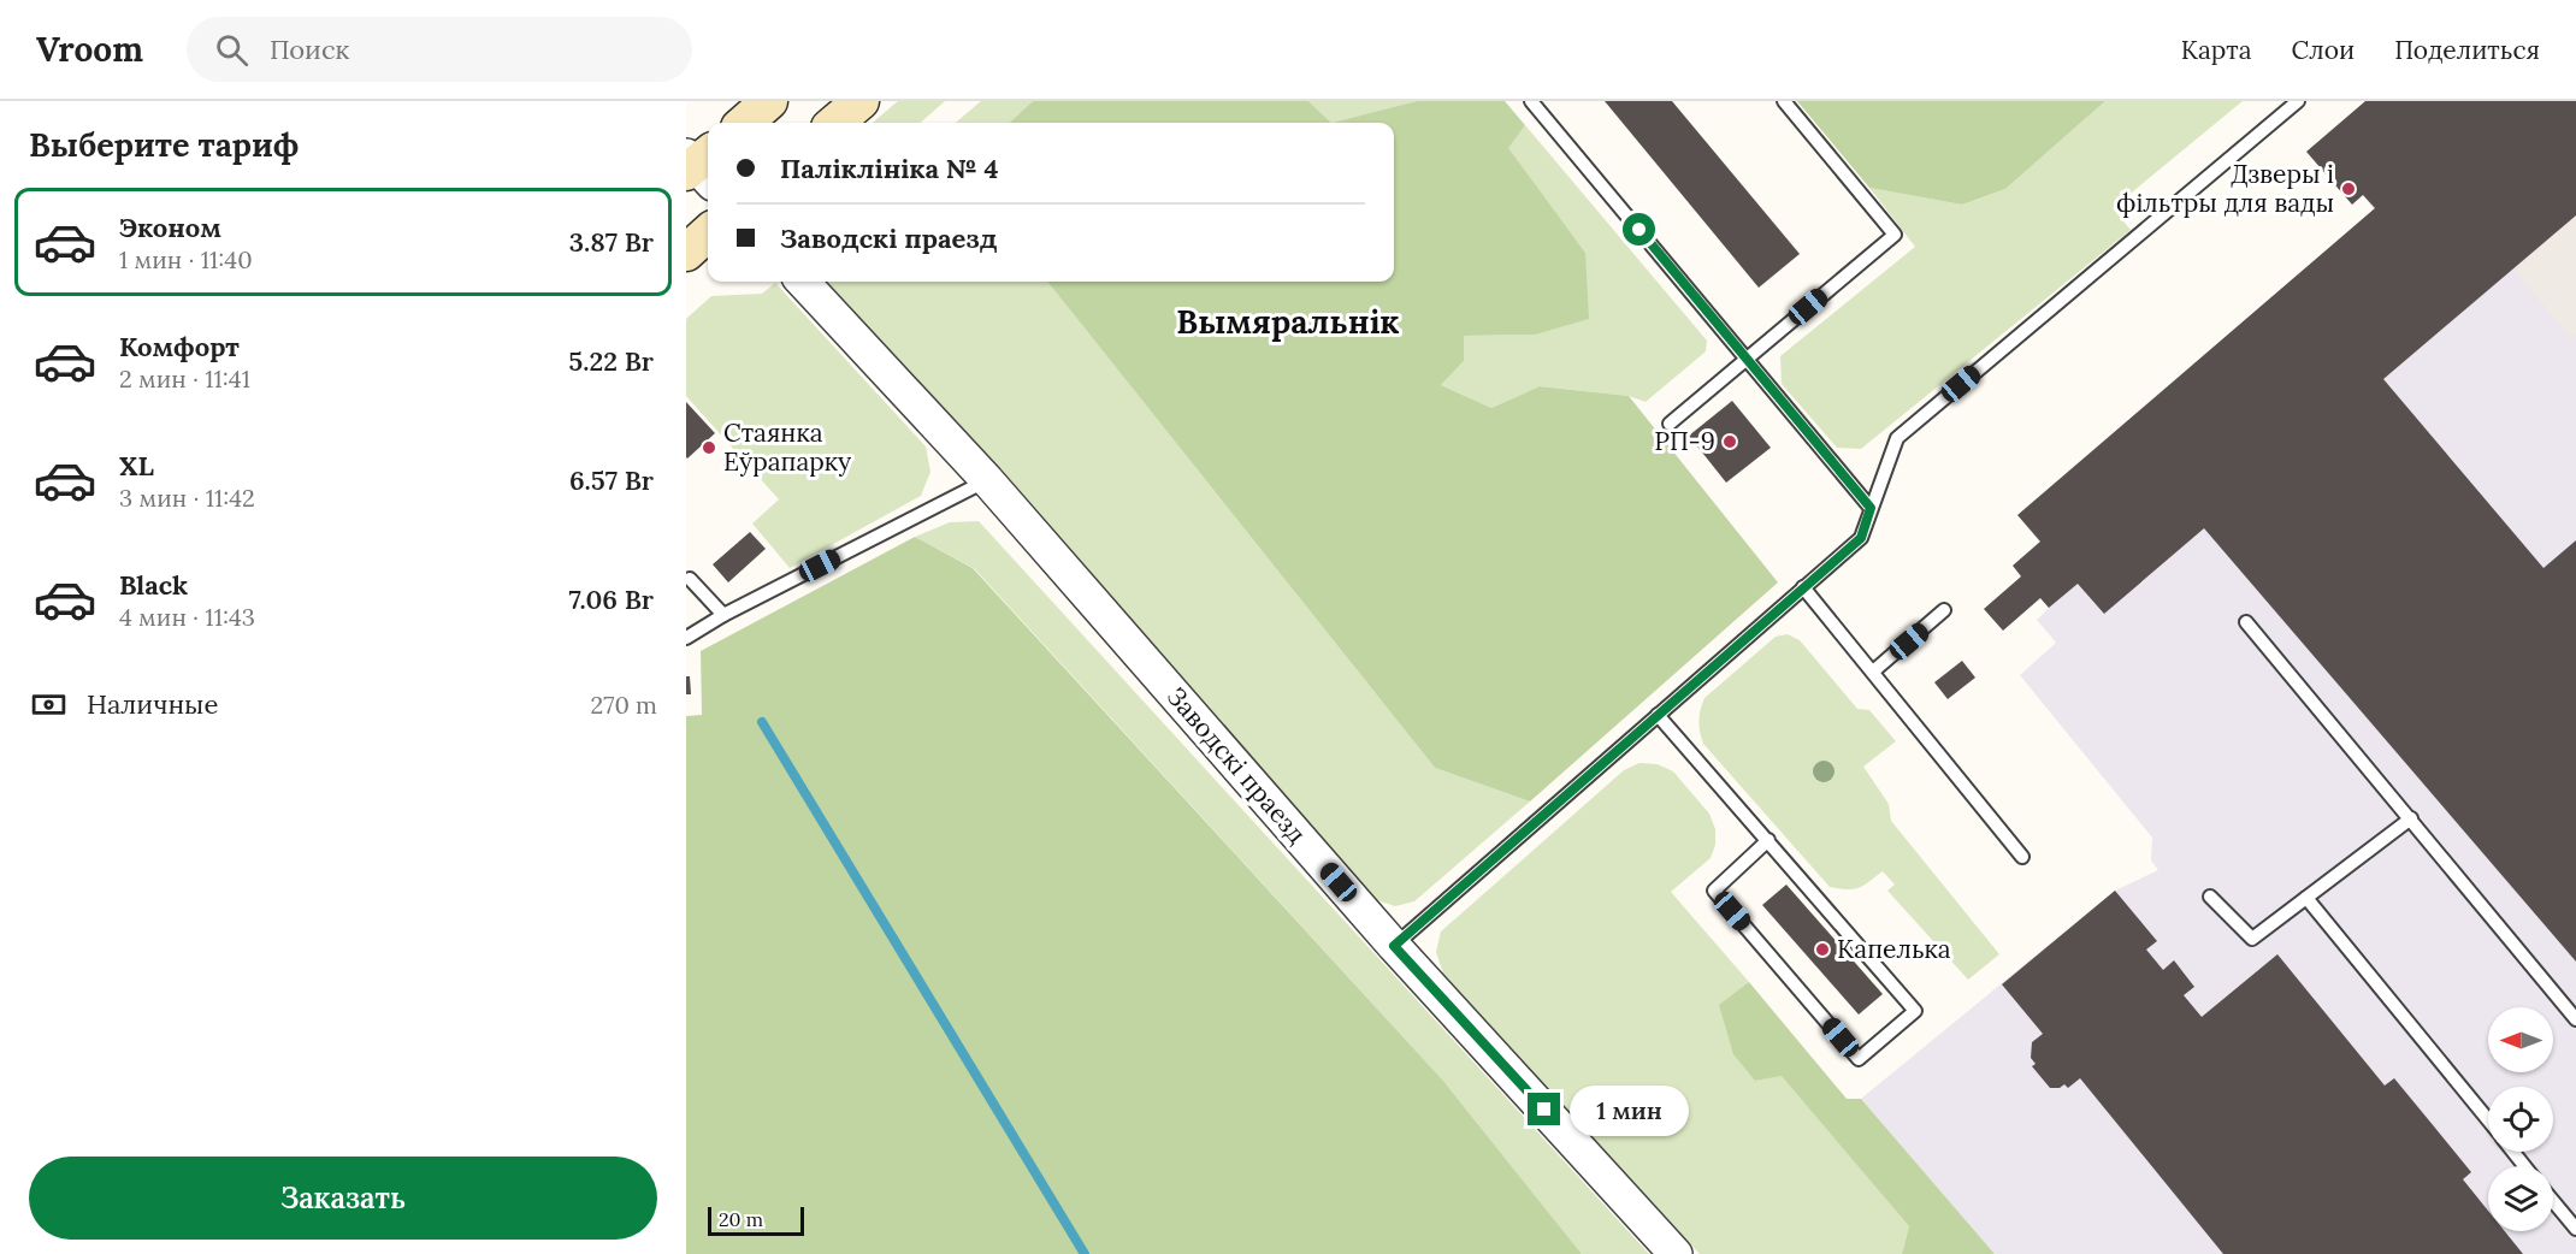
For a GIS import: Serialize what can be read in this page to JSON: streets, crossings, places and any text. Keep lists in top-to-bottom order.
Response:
{
  "streets": {
    "street": ["Заводскі праезд"]
  },
  "districts": ["Вымяральнік"],
  "places": [
    "Дзверы і фільтры для вады",
    "РП-9",
    "Стаянка Еўрапарку",
    "Капелька"
  ],
  "scale_bar": "20 m",
  "north": "left",
  "page": {
    "header": "Vroom",
    "search": "Поиск",
    "nav": ["Карта", "Слои", "Поделиться"],
    "heading": "Выберите тариф",
    "banner": ["Паліклініка № 4", "Заводскі праезд"],
    "list": [
      {
        "name": "Эконом",
        "note": "1 мин · 11:40",
        "value": "3.87 Br"
      },
      {
        "name": "Комфорт",
        "note": "2 мин · 11:41",
        "value": "5.22 Br"
      },
      {
        "name": "XL",
        "note": "3 мин · 11:42",
        "value": "6.57 Br"
      },
      {
        "name": "Black",
        "note": "4 мин · 11:43",
        "value": "7.06 Br"
      }
    ],
    "pay": ["Наличные", "270 m"],
    "bubble": "1 мин",
    "buttons": "Заказать",
    "scale": "20 m"
  }
}
